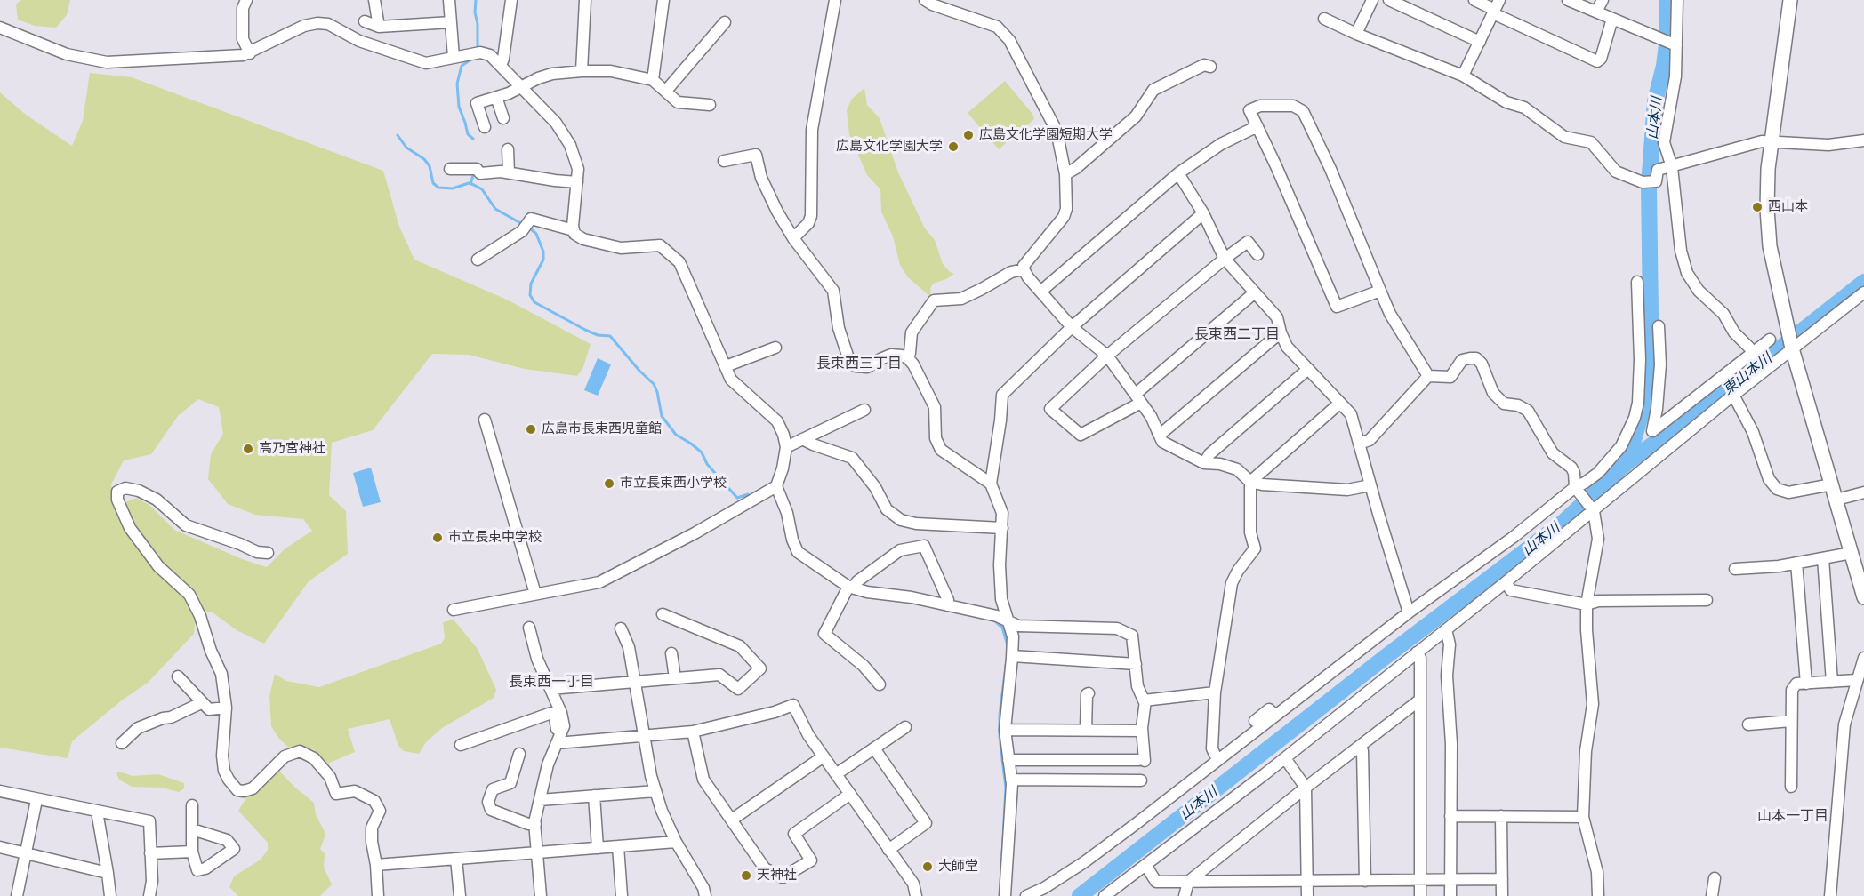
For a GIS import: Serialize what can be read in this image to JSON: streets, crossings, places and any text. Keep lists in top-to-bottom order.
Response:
{
  "districts": [
    "長束西二丁目",
    "長束西三丁目",
    "長束西一丁目",
    "山本一丁目"
  ],
  "water": ["山本川", "東山本川"],
  "places": [
    "広島文化学園短期大学",
    "広島文化学園大学",
    "西山本",
    "広島市長束西児童館",
    "高乃宮神社",
    "市立長束西小学校",
    "市立長束中学校",
    "大師堂",
    "天神社"
  ]
}
